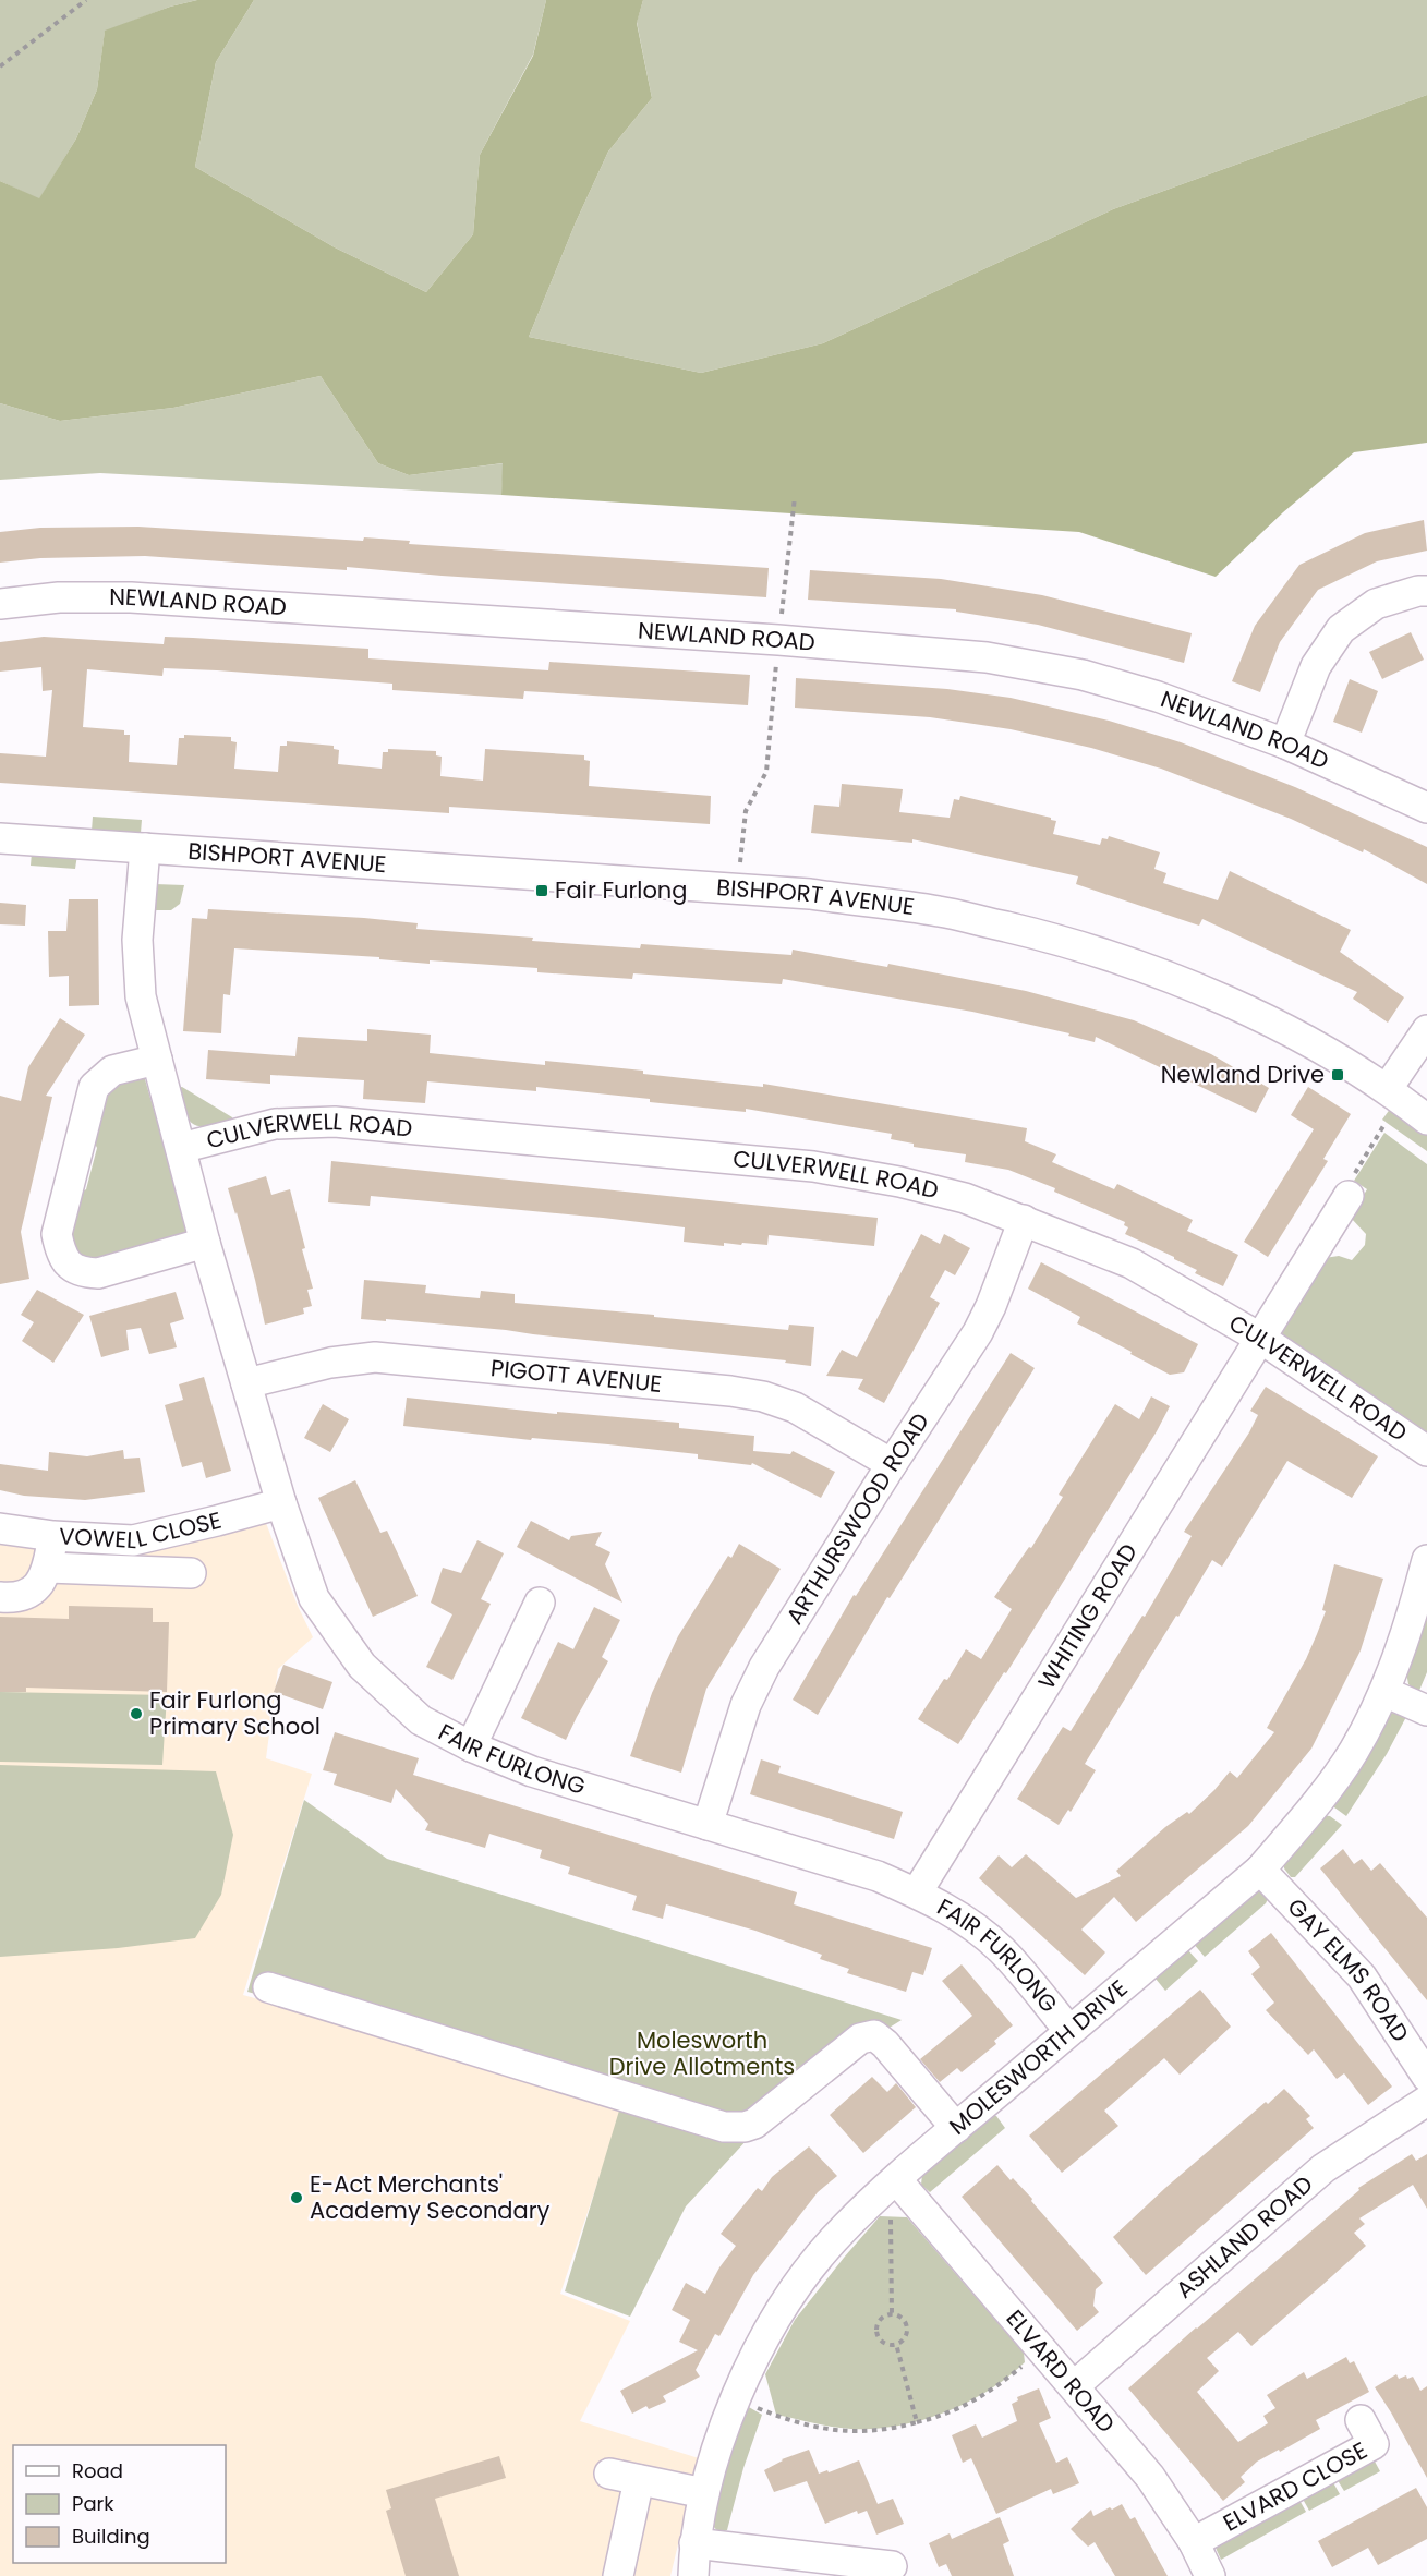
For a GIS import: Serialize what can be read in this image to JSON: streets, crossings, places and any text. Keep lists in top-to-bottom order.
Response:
{
  "streets": {
    "street": [
      "NEWLAND ROAD",
      "BISHPORT AVENUE",
      "CULVERWELL ROAD",
      "PIGOTT AVENUE",
      "ARTHURSWOOD ROAD",
      "VOWELL CLOSE",
      "WHITING ROAD",
      "FAIR FURLONG",
      "GAY ELMS ROAD",
      "MOLESWORTH DRIVE",
      "ASHLAND ROAD",
      "ELVARD ROAD",
      "ELVARD CLOSE"
    ]
  },
  "crossings": [
    ["BISHPORT AVENUE", "FAIR FURLONG"],
    ["CULVERWELL ROAD", "ARTHURSWOOD ROAD"],
    ["CULVERWELL ROAD", "WHITING ROAD"],
    ["CULVERWELL ROAD", "FAIR FURLONG"],
    ["PIGOTT AVENUE", "ARTHURSWOOD ROAD"],
    ["PIGOTT AVENUE", "FAIR FURLONG"],
    ["ARTHURSWOOD ROAD", "FAIR FURLONG"],
    ["VOWELL CLOSE", "FAIR FURLONG"],
    ["WHITING ROAD", "FAIR FURLONG"],
    ["FAIR FURLONG", "MOLESWORTH DRIVE"],
    ["GAY ELMS ROAD", "MOLESWORTH DRIVE"],
    ["MOLESWORTH DRIVE", "ELVARD ROAD"],
    ["ASHLAND ROAD", "ELVARD ROAD"],
    ["ELVARD ROAD", "ELVARD CLOSE"]
  ],
  "parks": ["Molesworth Drive Allotments"],
  "places": {
    "transit": ["Fair Furlong", "Newland Drive"],
    "other": ["Fair Furlong Primary School", "E-Act Merchants' Academy Secondary"]
  },
  "legend": ["Road", "Park", "Building"]
}
